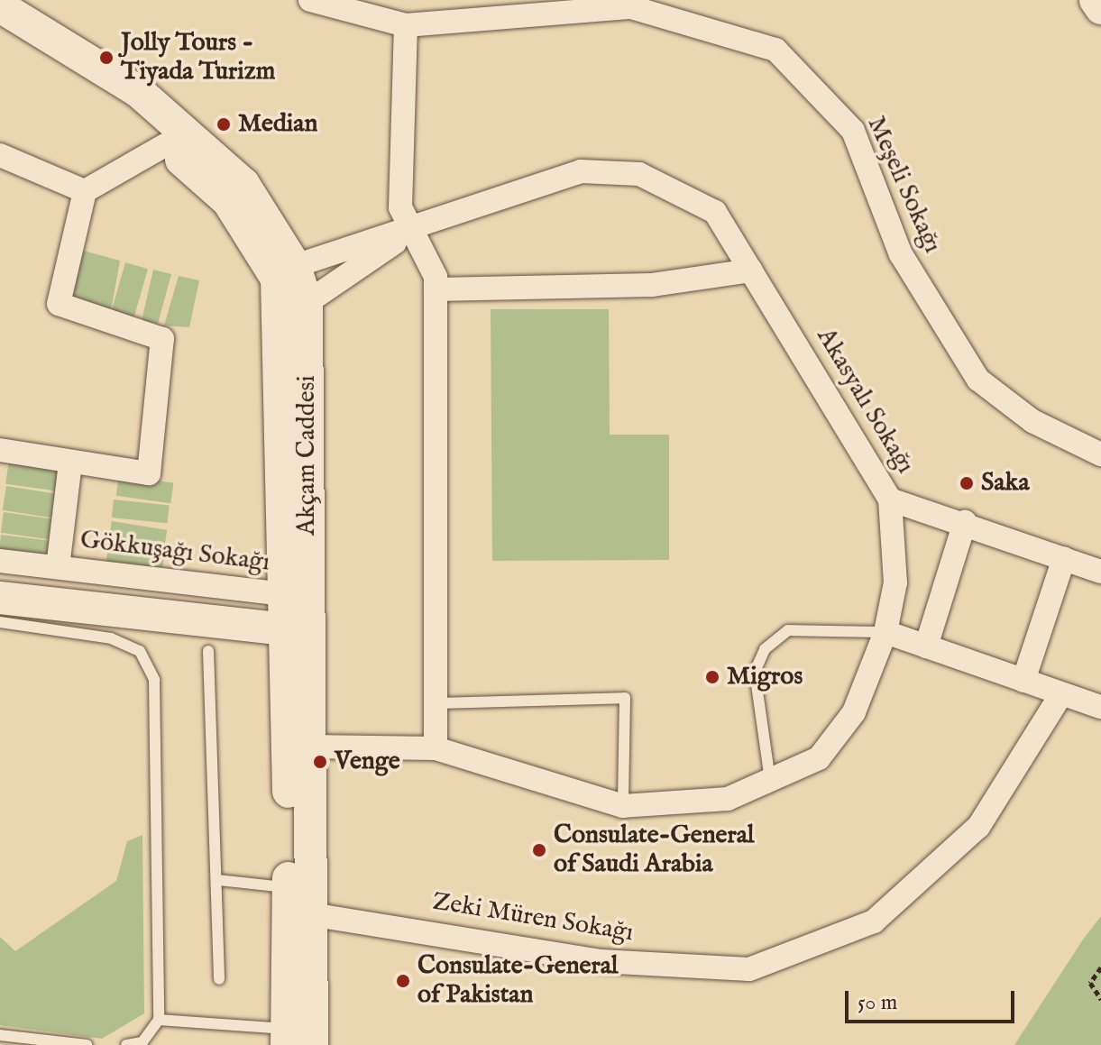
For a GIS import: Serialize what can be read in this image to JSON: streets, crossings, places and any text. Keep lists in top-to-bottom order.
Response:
{
  "streets": {
    "main road": ["Akçam Caddesi"],
    "street": [
      "Meşeli Sokağı",
      "Akasyalı Sokağı",
      "Gökkuşağı Sokağı",
      "Zeki Müren Sokağı"
    ]
  },
  "crossings": [
    ["Akasyalı Sokağı", "Akçam Caddesi"],
    ["Akçam Caddesi", "Gökkuşağı Sokağı"],
    ["Akçam Caddesi", "Zeki Müren Sokağı"]
  ],
  "places": [
    "Jolly Tours - Tiyada Turizm",
    "Median",
    "Saka",
    "Migros",
    "Venge",
    "Consulate-General of Saudi Arabia",
    "Consulate-General of Pakistan"
  ],
  "scale_bar": "50 m"
}
